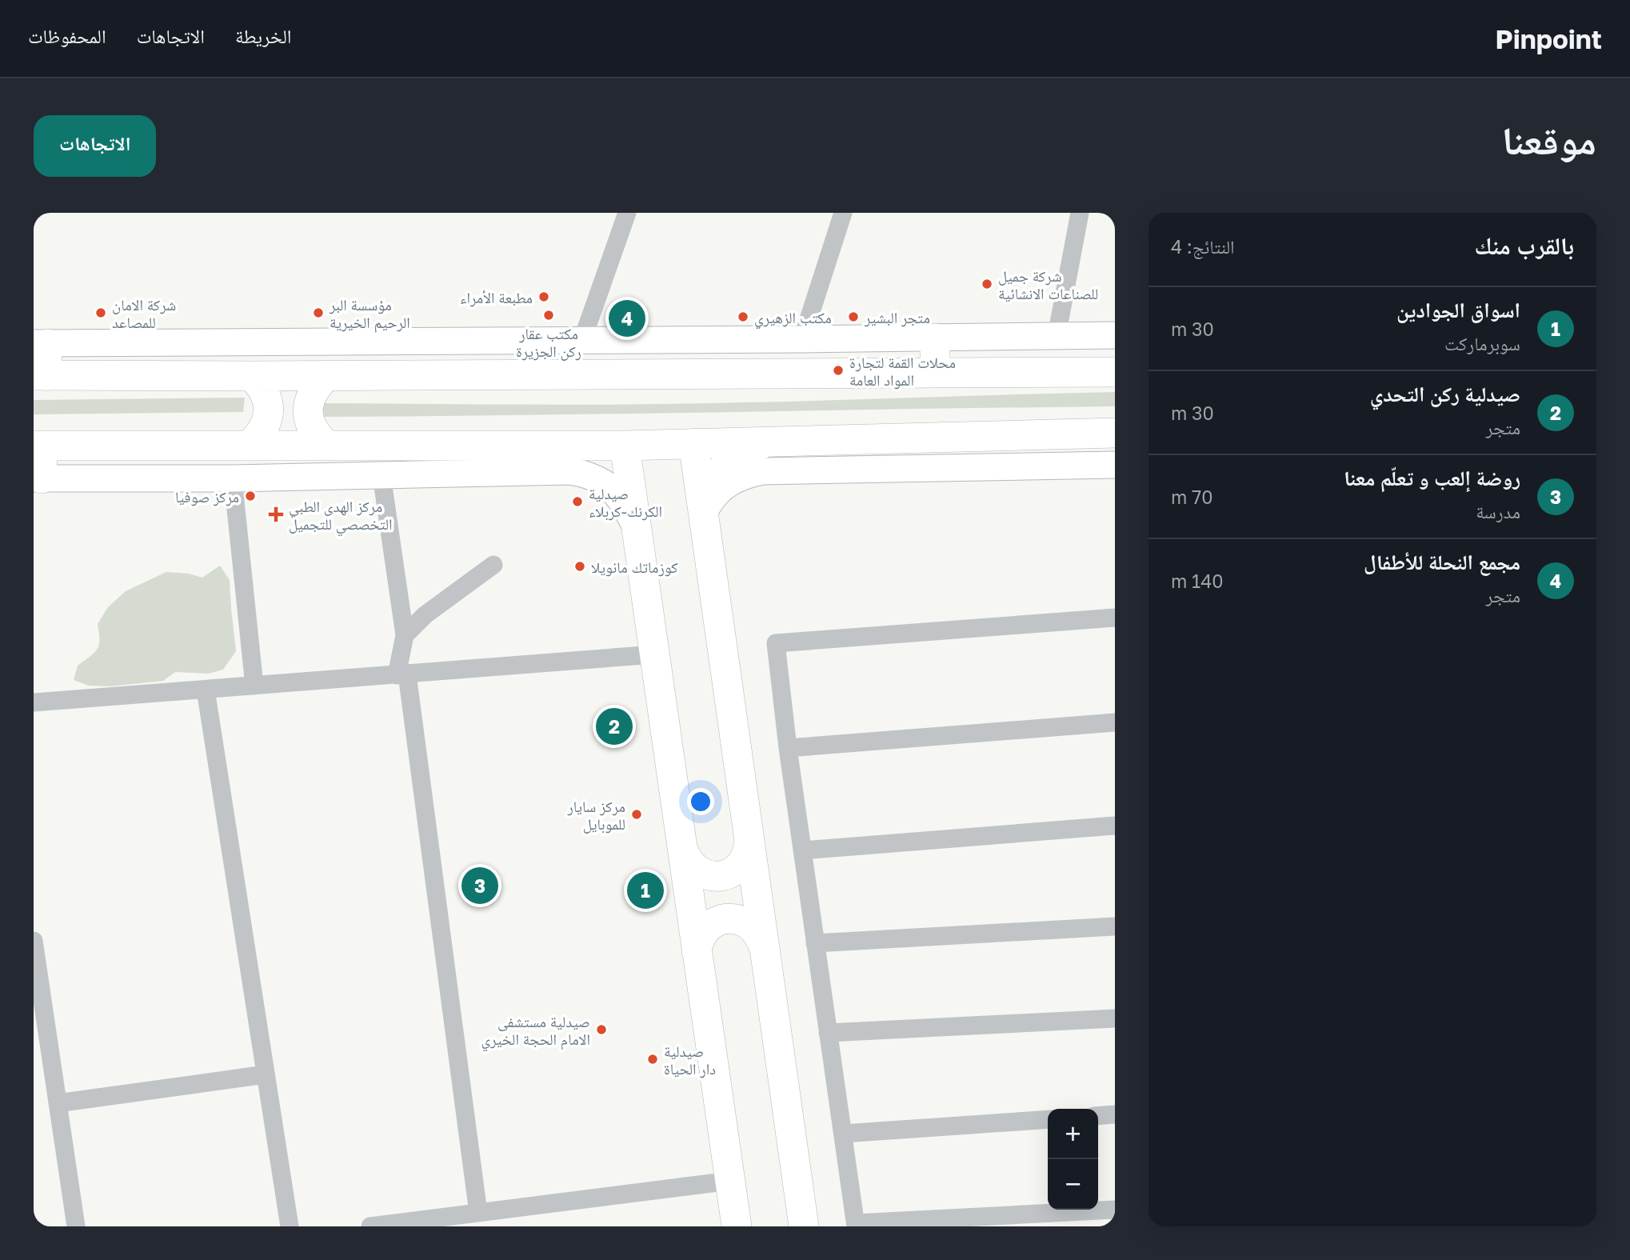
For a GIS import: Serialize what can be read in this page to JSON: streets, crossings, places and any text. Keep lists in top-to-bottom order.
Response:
{
  "places": {
    "other": [
      "شركة جميل للصناعات الانشائية",
      "مطبعة الأمراء",
      "شركة الامان للمصاعد",
      "مؤسسة البر الرحيم الخيرية",
      "مكتب عقار ركن الجزيرة",
      "مكتب الزهيري",
      "متجر البشير",
      "محلات القمة لتجارة المواد العامة",
      "مركز صوفيا",
      "صيدلية الكرنك-كربلاء",
      "كوزماتك مانويلا",
      "مركز سايار للموبايل",
      "صيدلية مستشفى الامام الحجة الخيري",
      "صيدلية دار الحياة"
    ],
    "health": ["مركز الهدى الطبي التخصصي للتجميل"]
  },
  "page": {
    "header": "Pinpoint",
    "nav": ["الخريطة", "الاتجاهات", "المحفوظات"],
    "title": "موقعنا",
    "buttons": "الاتجاهات",
    "heading": ["بالقرب منك", "النتائج: 4"],
    "list": [
      {
        "mark": "1",
        "name": "اسواق الجوادين",
        "note": "سوبرماركت",
        "value": "30 m"
      },
      {
        "mark": "2",
        "name": "صيدلية ركن التحدي",
        "note": "متجر",
        "value": "30 m"
      },
      {
        "mark": "3",
        "name": "روضة إلعب و تعلّم معنا",
        "note": "مدرسة",
        "value": "70 m"
      },
      {
        "mark": "4",
        "name": "مجمع النحلة للأطفال",
        "note": "متجر",
        "value": "140 m"
      }
    ],
    "pins": [
      "4",
      "2",
      "3",
      "1"
    ],
    "map_buttons": ["+", "−"]
  }
}
